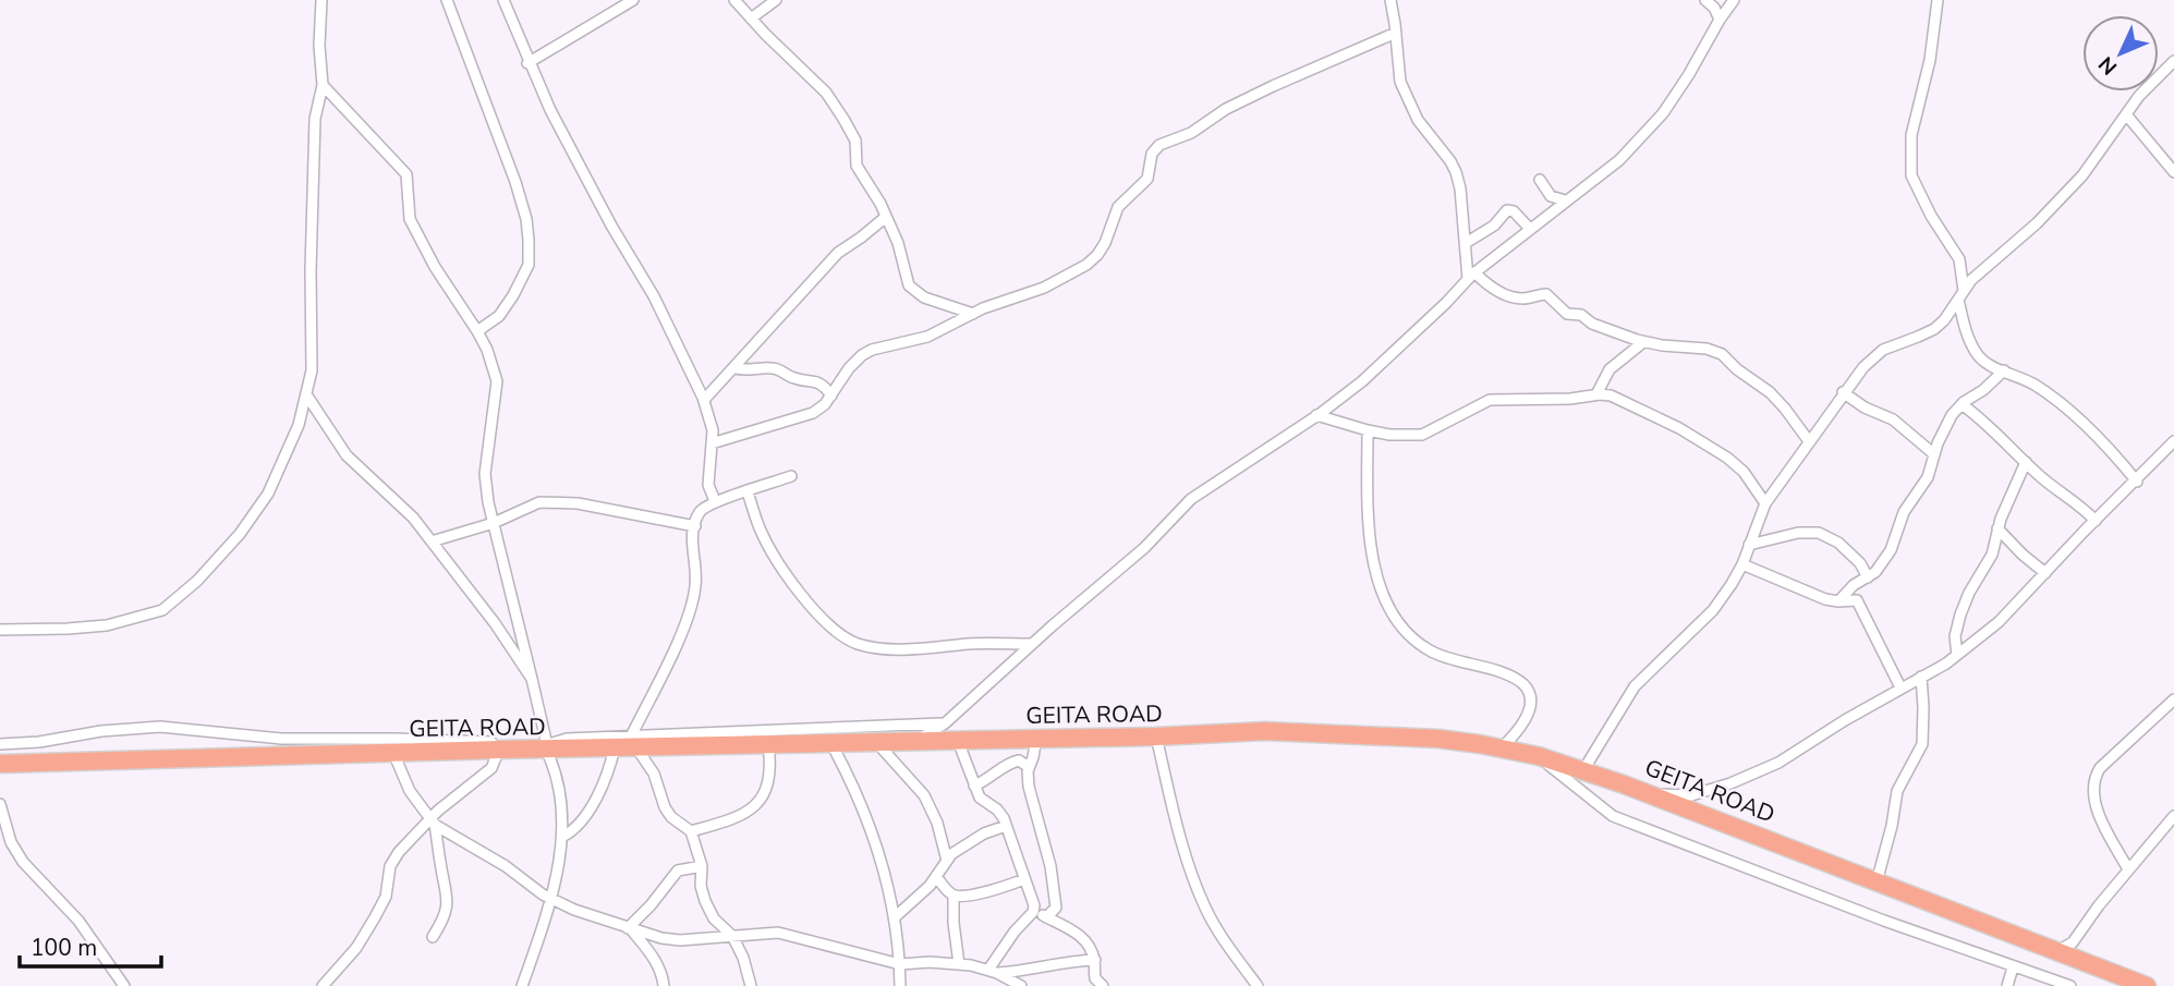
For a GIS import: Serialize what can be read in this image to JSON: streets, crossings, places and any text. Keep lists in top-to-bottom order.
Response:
{
  "streets": {
    "highway": ["GEITA ROAD"]
  },
  "scale_bar": "100 m",
  "north": "bottom left"
}
